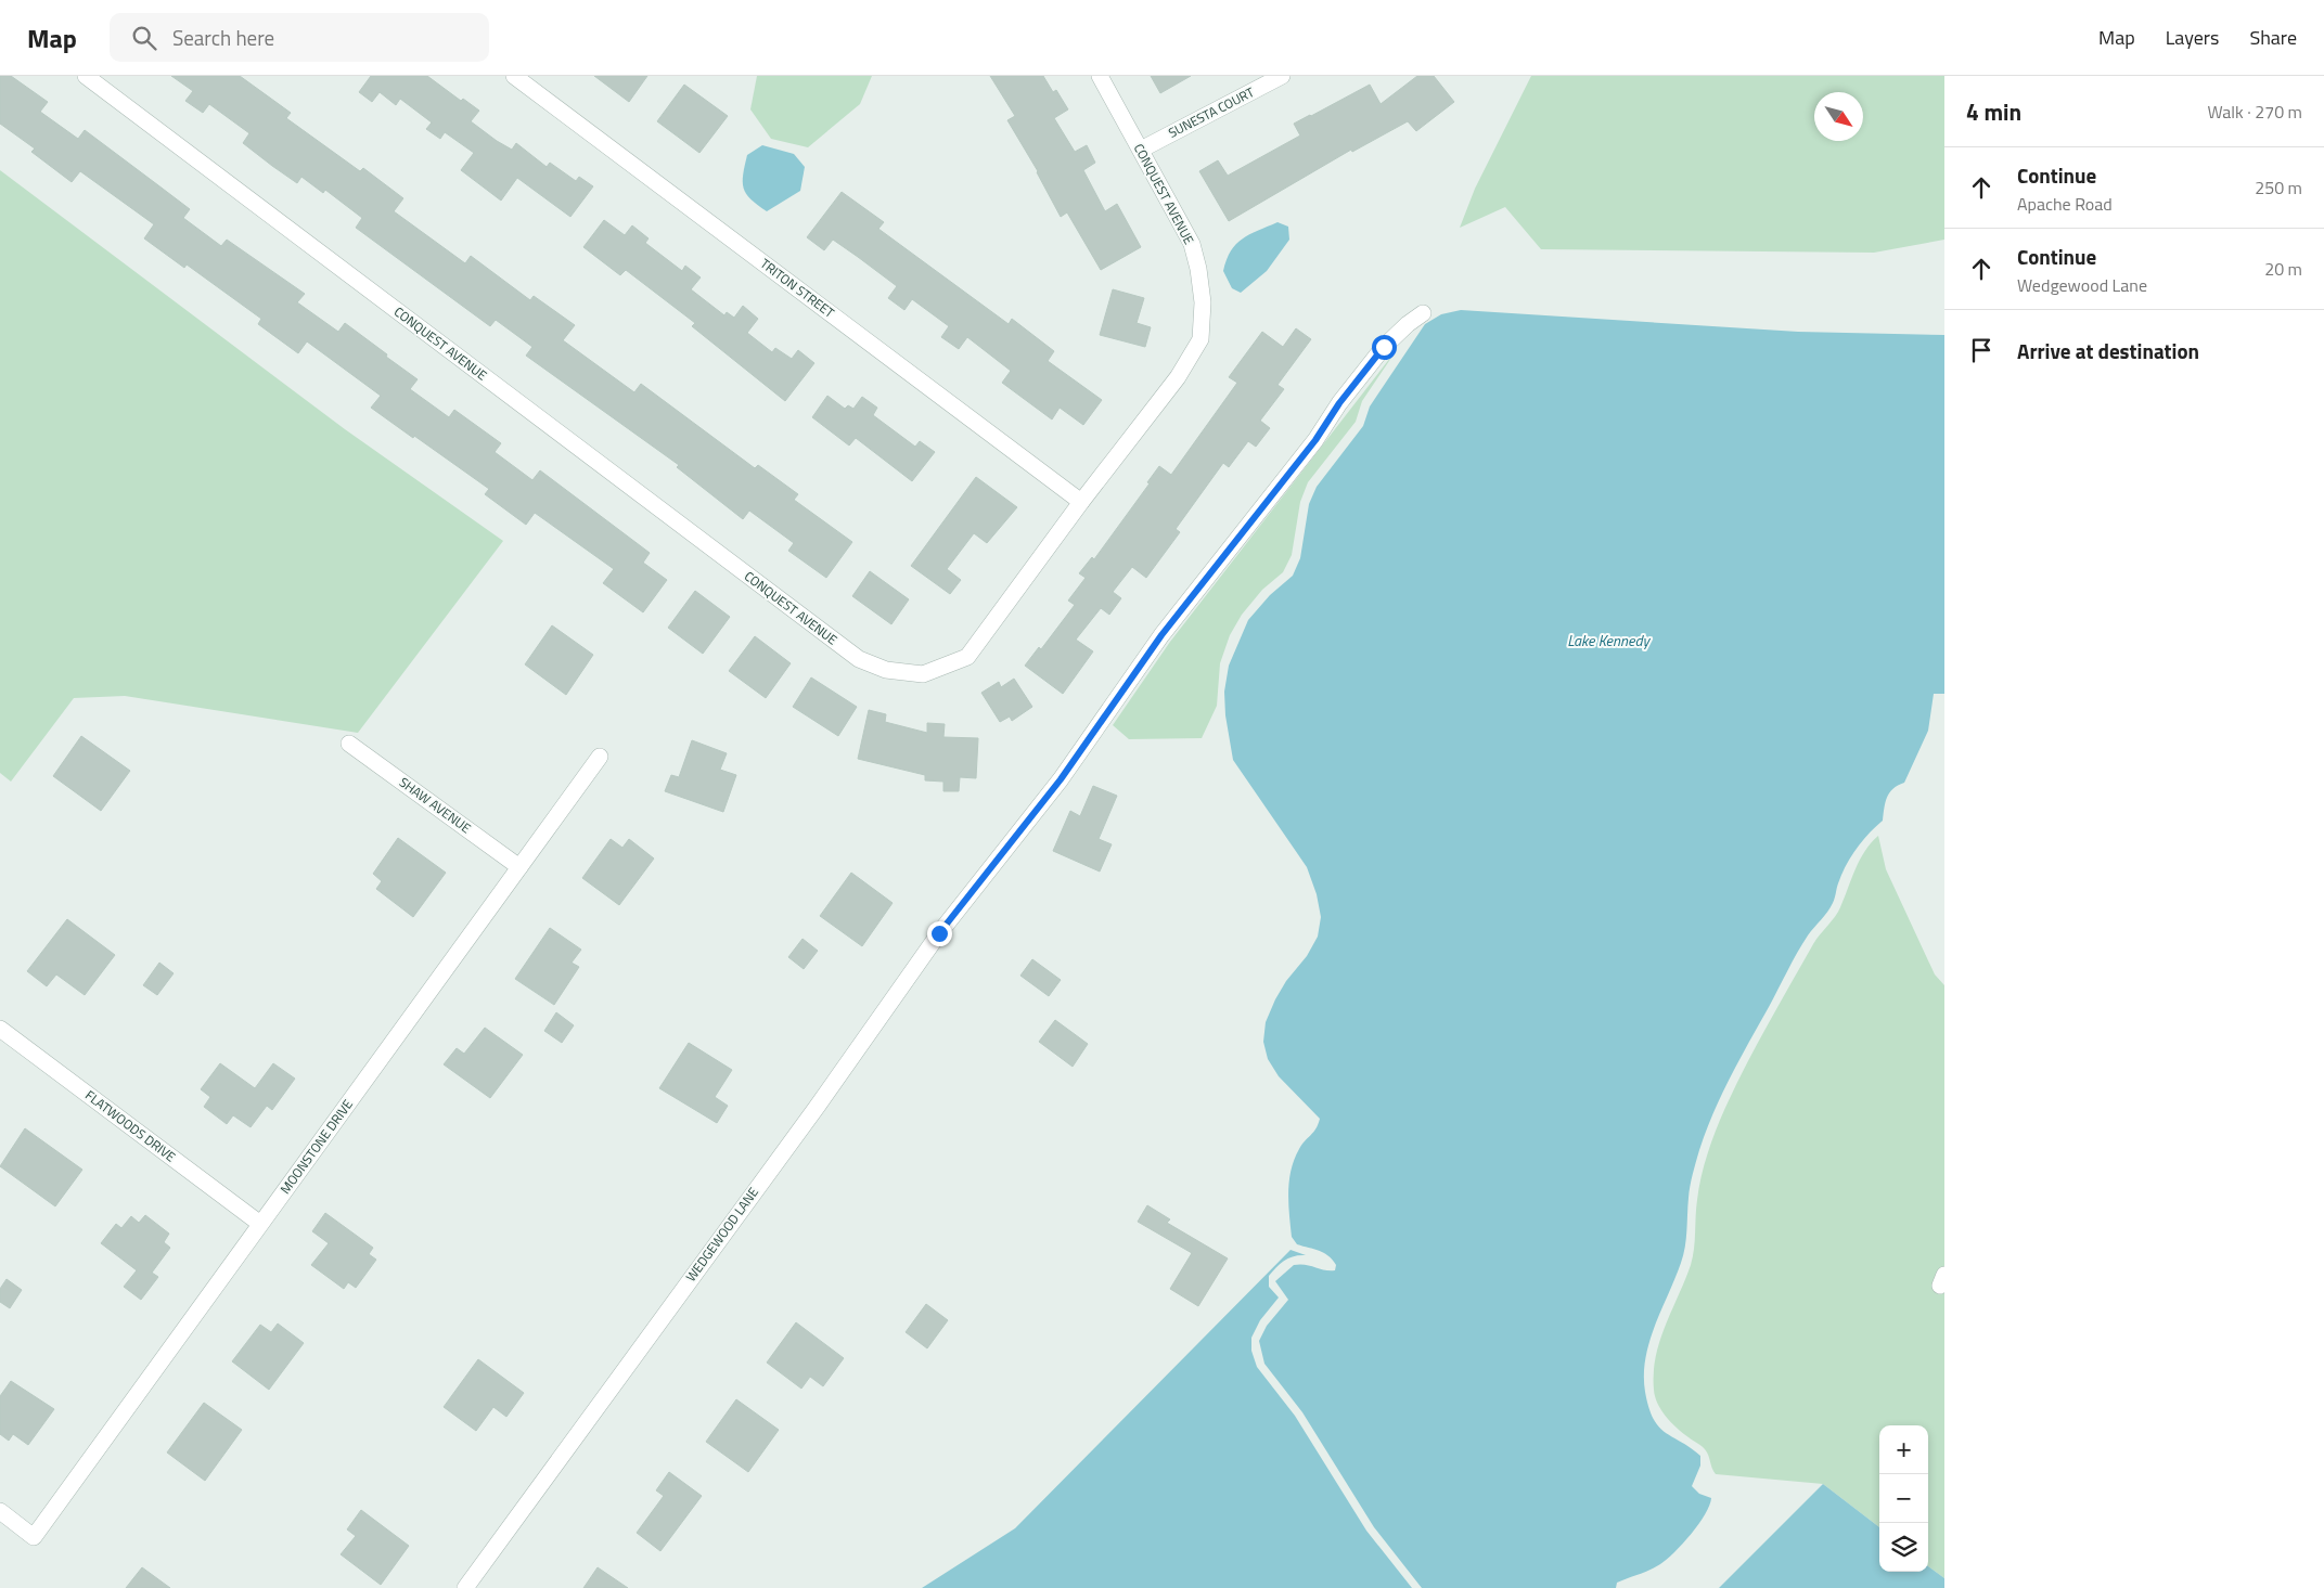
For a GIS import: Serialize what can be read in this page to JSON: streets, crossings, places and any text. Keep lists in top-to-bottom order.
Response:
{
  "streets": {
    "street": [
      "SUNESTA COURT",
      "CONQUEST AVENUE",
      "TRITON STREET",
      "SHAW AVENUE",
      "FLATWOODS DRIVE",
      "MOONSTONE DRIVE",
      "WEDGEWOOD LANE"
    ]
  },
  "crossings": [
    ["SUNESTA COURT", "CONQUEST AVENUE"],
    ["CONQUEST AVENUE", "TRITON STREET"],
    ["SHAW AVENUE", "MOONSTONE DRIVE"],
    ["FLATWOODS DRIVE", "MOONSTONE DRIVE"]
  ],
  "water": ["Lake Kennedy"],
  "north": "bottom right",
  "page": {
    "header": "Map",
    "search": "Search here",
    "nav": ["Map", "Layers", "Share"],
    "heading": ["4 min", "Walk · 270 m"],
    "list": [
      ["Continue", "Apache Road", "250 m"],
      ["Continue", "Wedgewood Lane", "20 m"],
      "Arrive at destination"
    ],
    "map_buttons": ["+", "−"]
  }
}
